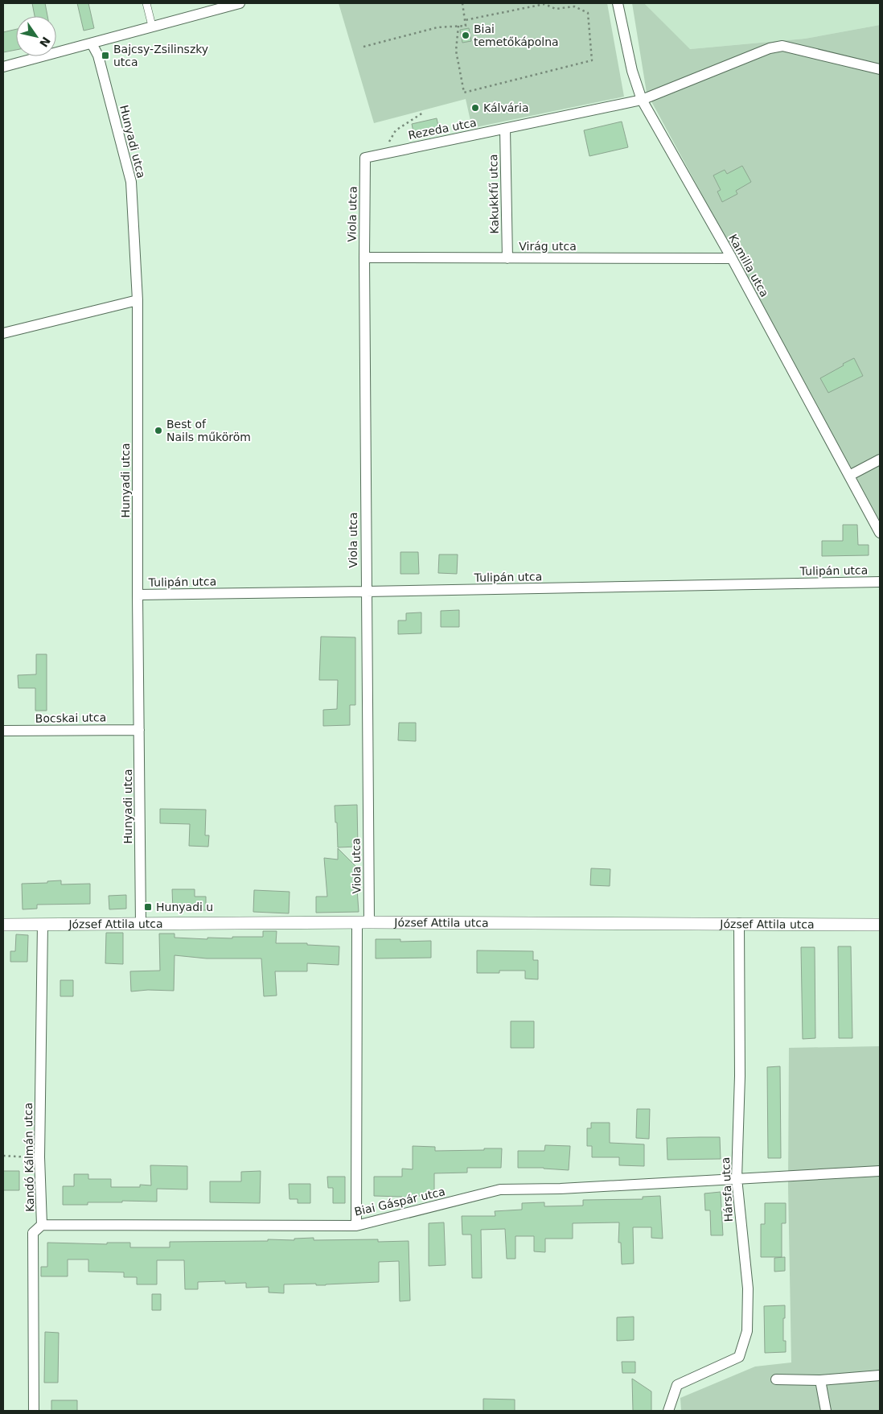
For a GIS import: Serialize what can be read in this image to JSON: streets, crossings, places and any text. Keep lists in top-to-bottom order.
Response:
{
  "streets": {
    "street": [
      "Rezeda utca",
      "Hunyadi utca",
      "Kakukkfű utca",
      "Viola utca",
      "Virág utca",
      "Kamilla utca",
      "Tulipán utca",
      "Bocskai utca",
      "József Attila utca",
      "Kandó Kálmán utca",
      "Hársfa utca",
      "Biai Gáspár utca"
    ]
  },
  "crossings": [
    ["Rezeda utca", "Kakukkfű utca"],
    ["Rezeda utca", "Viola utca"],
    ["Rezeda utca", "Kamilla utca"],
    ["Hunyadi utca", "Tulipán utca"],
    ["Hunyadi utca", "Bocskai utca"],
    ["Hunyadi utca", "József Attila utca"],
    ["Kakukkfű utca", "Virág utca"],
    ["Viola utca", "Virág utca"],
    ["Viola utca", "Tulipán utca"],
    ["Viola utca", "József Attila utca"],
    ["Viola utca", "Biai Gáspár utca"],
    ["Virág utca", "Kamilla utca"],
    ["József Attila utca", "Kandó Kálmán utca"],
    ["József Attila utca", "Hársfa utca"],
    ["Kandó Kálmán utca", "Biai Gáspár utca"],
    ["Hársfa utca", "Biai Gáspár utca"]
  ],
  "places": {
    "other": ["Biai temetőkápolna", "Kálvária", "Best of Nails műköröm"],
    "transit": ["Bajcsy-Zsilinszky utca", "Hunyadi u"]
  },
  "north": "bottom right"
}
